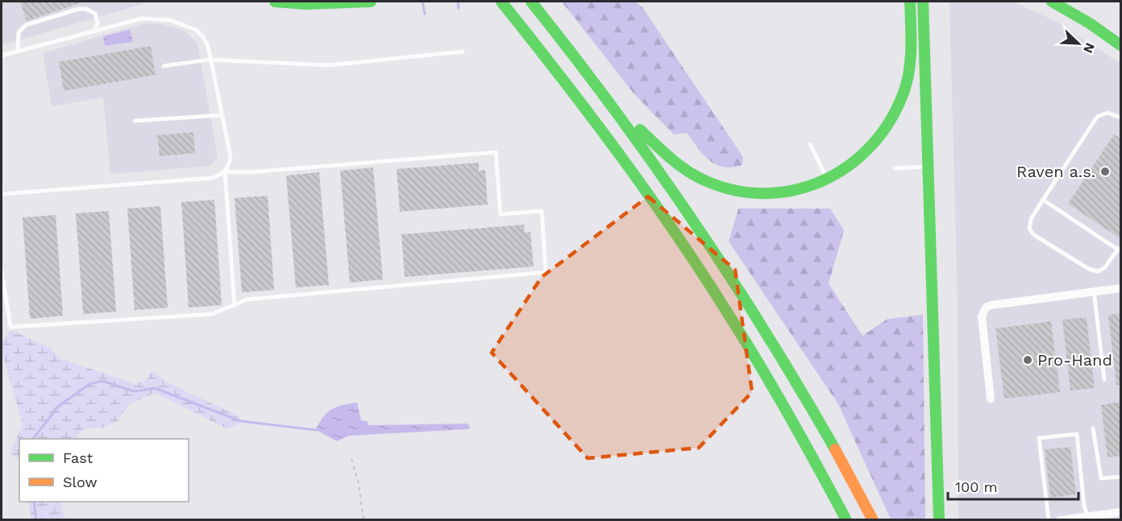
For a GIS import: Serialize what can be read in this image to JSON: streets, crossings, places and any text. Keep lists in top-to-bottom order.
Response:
{
  "places": ["Raven a.s.", "Pro-Hand"],
  "legend": ["Fast", "Slow"],
  "scale_bar": "100 m",
  "north": "bottom right"
}
